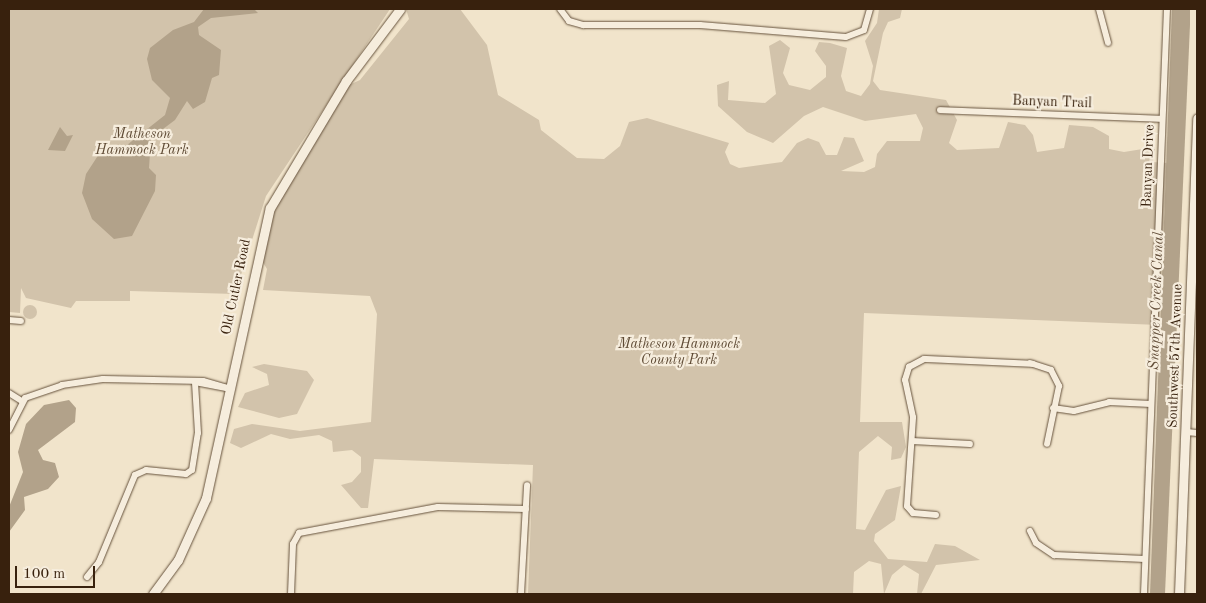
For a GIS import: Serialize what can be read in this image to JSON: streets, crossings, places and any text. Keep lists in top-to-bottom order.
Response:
{
  "streets": {
    "main road": ["Old Cutler Road", "Southwest 57th Avenue"],
    "street": ["Banyan Trail", "Banyan Drive"]
  },
  "crossings": [
    ["Banyan Trail", "Banyan Drive"]
  ],
  "water": ["Snapper Creek Canal"],
  "parks": ["Matheson Hammock Park", "Matheson Hammock County Park"],
  "scale_bar": "100 m"
}
